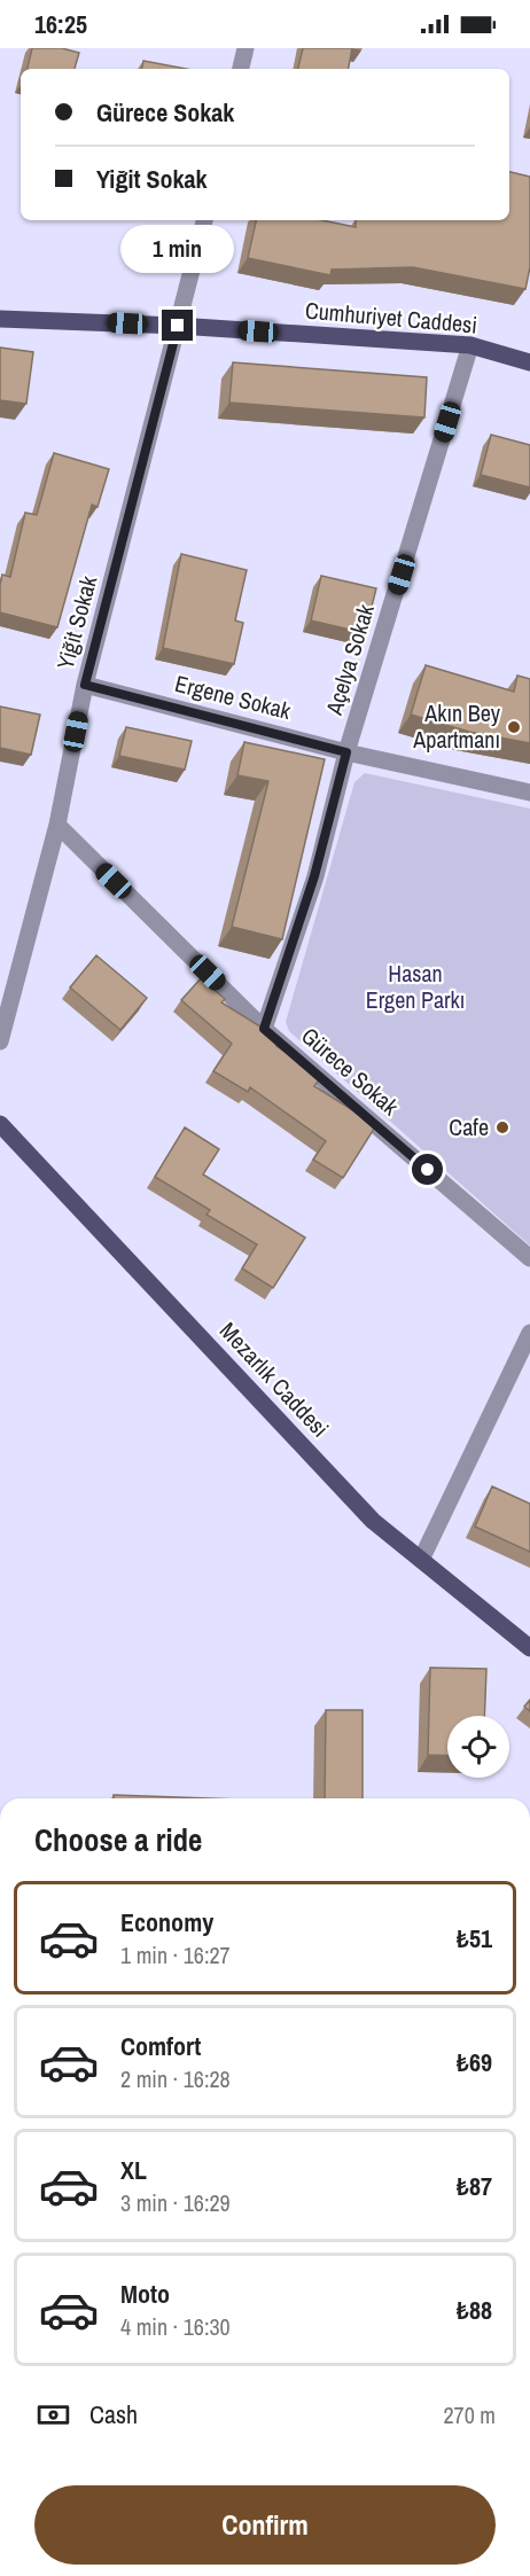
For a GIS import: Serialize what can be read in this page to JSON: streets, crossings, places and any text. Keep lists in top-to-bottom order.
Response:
{
  "streets": {
    "main road": ["Cumhuriyet Caddesi", "Mezarlık Caddesi"],
    "street": [
      "Yiğit Sokak",
      "Açelya Sokak",
      "Ergene Sokak",
      "Gürece Sokak"
    ]
  },
  "crossings": [
    ["Cumhuriyet Caddesi", "Yiğit Sokak"],
    ["Cumhuriyet Caddesi", "Açelya Sokak"],
    ["Yiğit Sokak", "Ergene Sokak"],
    ["Yiğit Sokak", "Gürece Sokak"],
    ["Açelya Sokak", "Ergene Sokak"],
    ["Açelya Sokak", "Gürece Sokak"]
  ],
  "parks": ["Hasan Ergen Parkı"],
  "places": ["Akın Bey Apartmanı", "Cafe"],
  "page": {
    "status": "16:25",
    "banner": ["Gürece Sokak", "Yiğit Sokak"],
    "bubble": "1 min",
    "heading": "Choose a ride",
    "list": [
      {
        "name": "Economy",
        "note": "1 min · 16:27",
        "value": "₺51"
      },
      {
        "name": "Comfort",
        "note": "2 min · 16:28",
        "value": "₺69"
      },
      {
        "name": "XL",
        "note": "3 min · 16:29",
        "value": "₺87"
      },
      {
        "name": "Moto",
        "note": "4 min · 16:30",
        "value": "₺88"
      }
    ],
    "pay": ["Cash", "270 m"],
    "buttons": "Confirm"
  }
}
